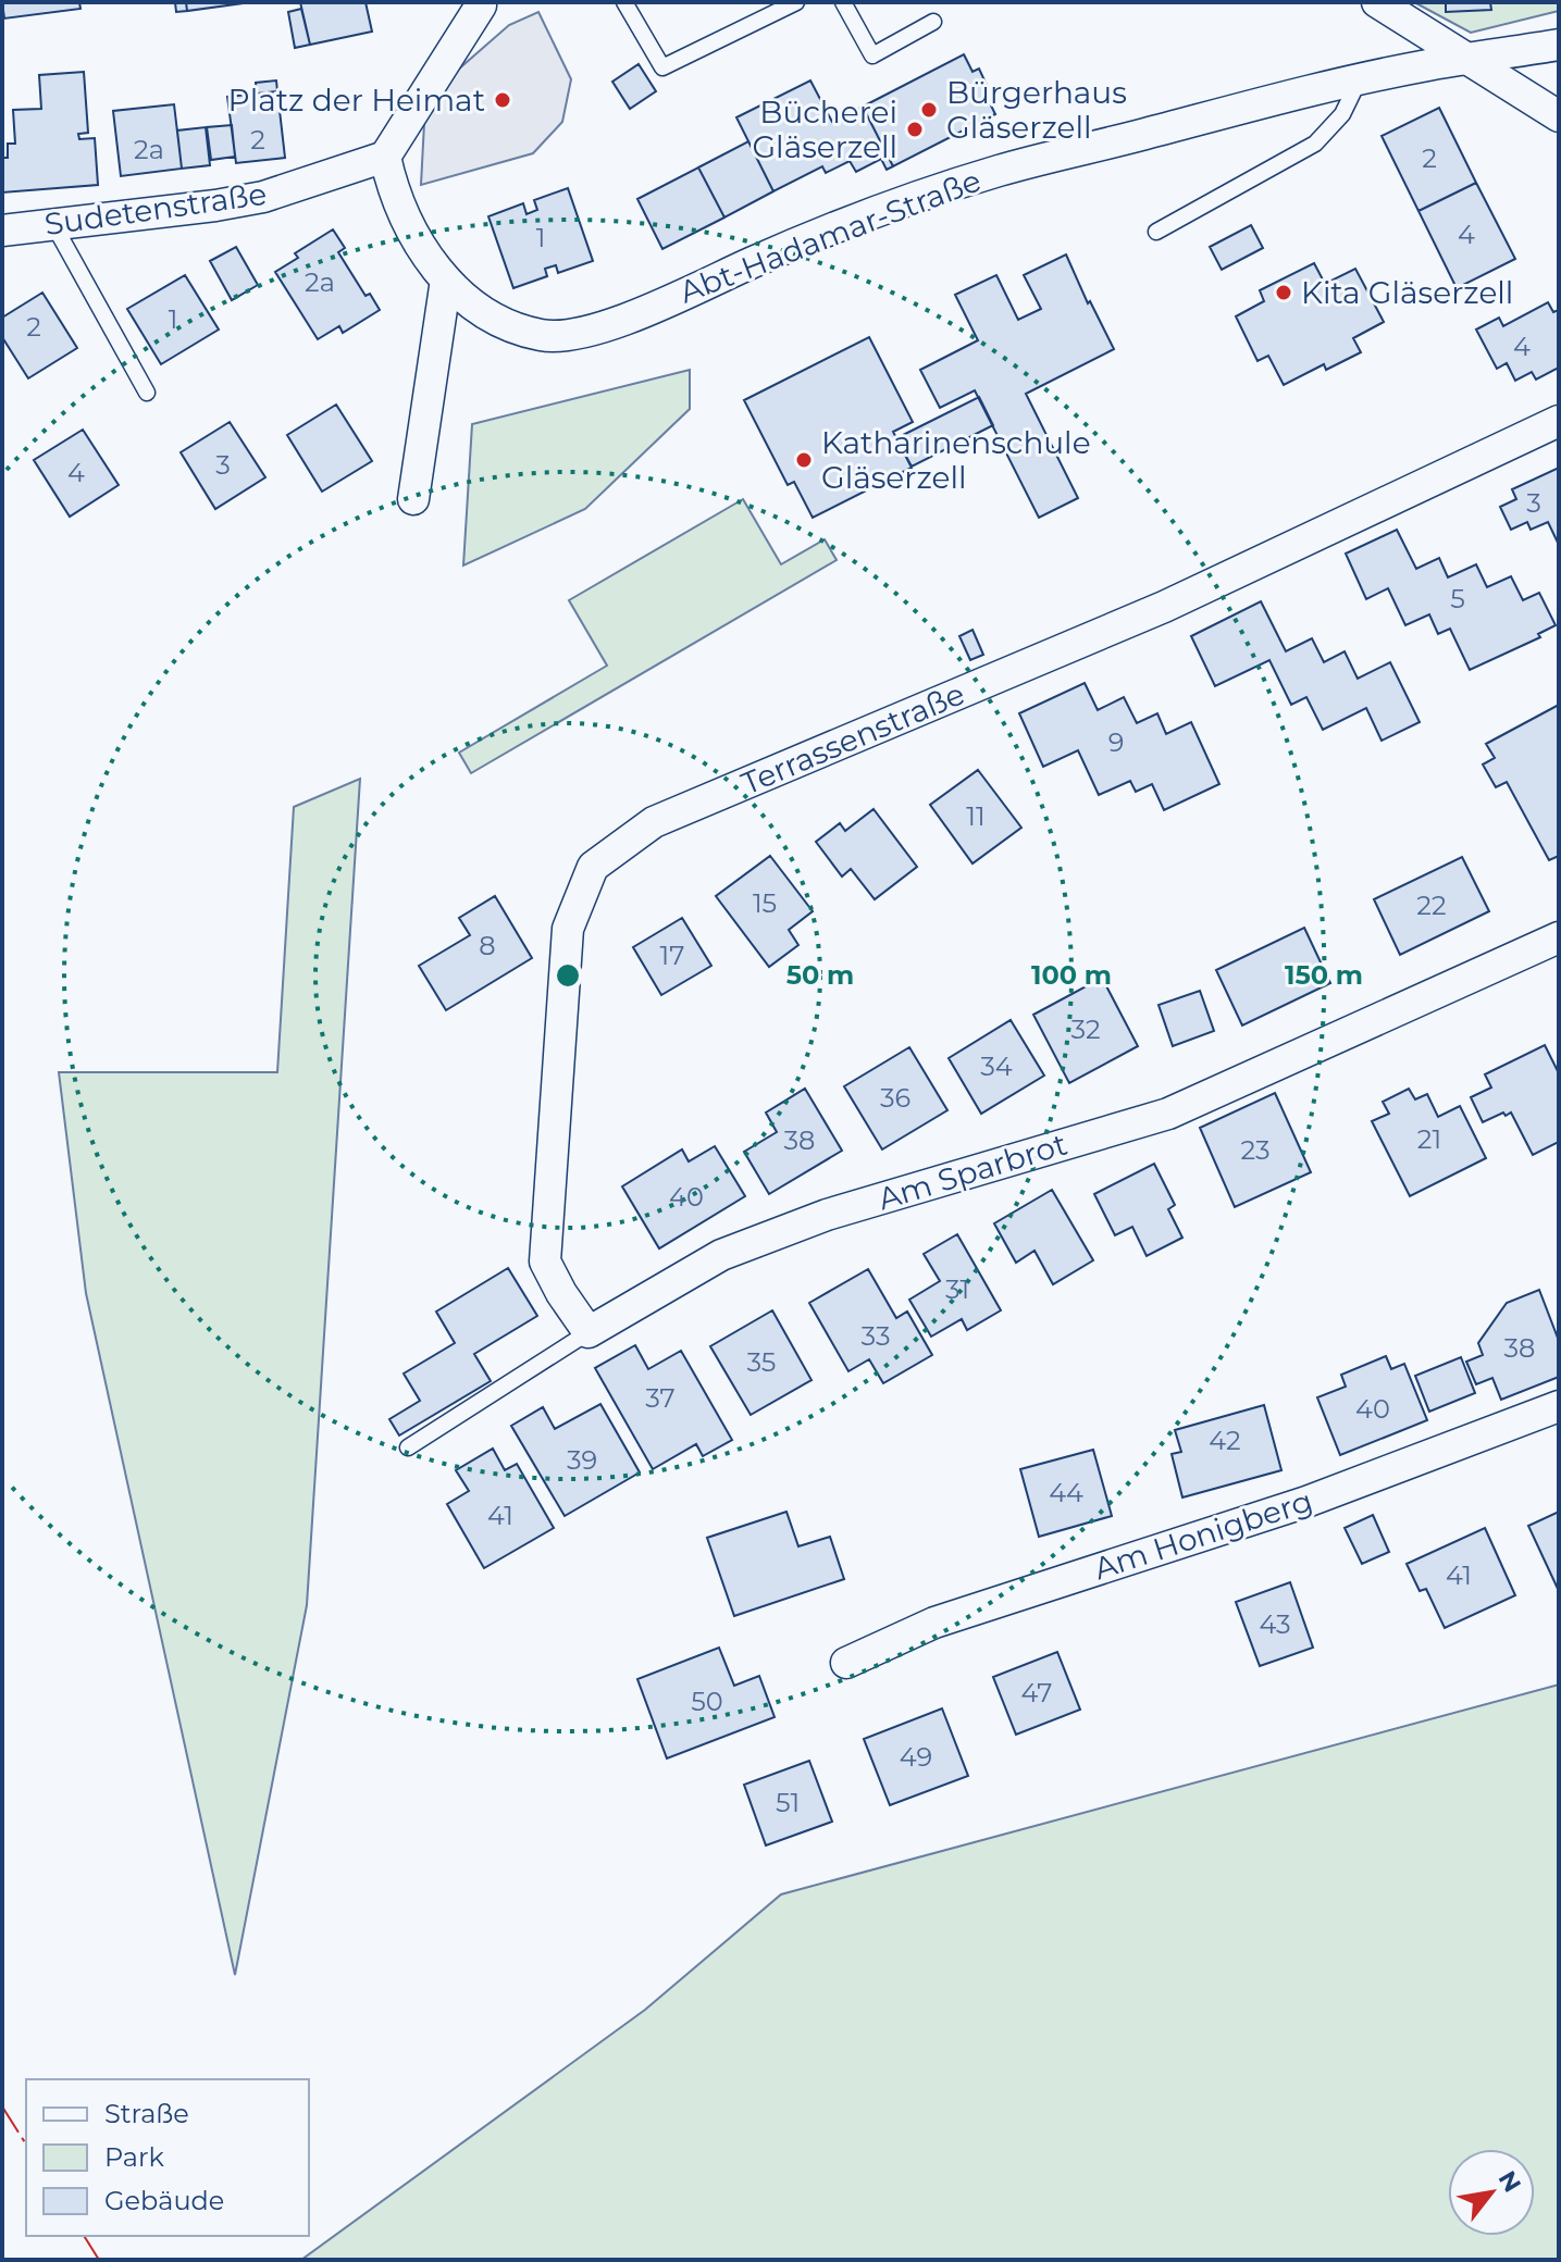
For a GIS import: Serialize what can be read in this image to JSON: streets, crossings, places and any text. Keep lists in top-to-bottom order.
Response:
{
  "streets": {
    "street": [
      "Sudetenstraße",
      "Abt-Hadamar-Straße",
      "Terrassenstraße",
      "Am Sparbrot",
      "Am Honigberg"
    ]
  },
  "crossings": [
    ["Sudetenstraße", "Abt-Hadamar-Straße"],
    ["Terrassenstraße", "Am Sparbrot"]
  ],
  "places": [
    "Platz der Heimat",
    "Bürgerhaus Gläserzell",
    "Bücherei Gläserzell",
    "Kita Gläserzell",
    "Katharinenschule Gläserzell"
  ],
  "house_numbers": [
    "2",
    "2a",
    "2",
    "4",
    "1",
    "2a",
    "1",
    "2",
    "4",
    "3",
    "4",
    "3",
    "5",
    "9",
    "11",
    "15",
    "22",
    "8",
    "17",
    "32",
    "34",
    "36",
    "21",
    "38",
    "23",
    "40",
    "31",
    "33",
    "38",
    "35",
    "37",
    "40",
    "42",
    "39",
    "44",
    "41",
    "41",
    "43",
    "47",
    "50",
    "49",
    "51"
  ],
  "legend": ["Straße", "Park", "Gebäude"],
  "north": "top right",
  "rings": ["50 m", "100 m", "150 m"]
}
